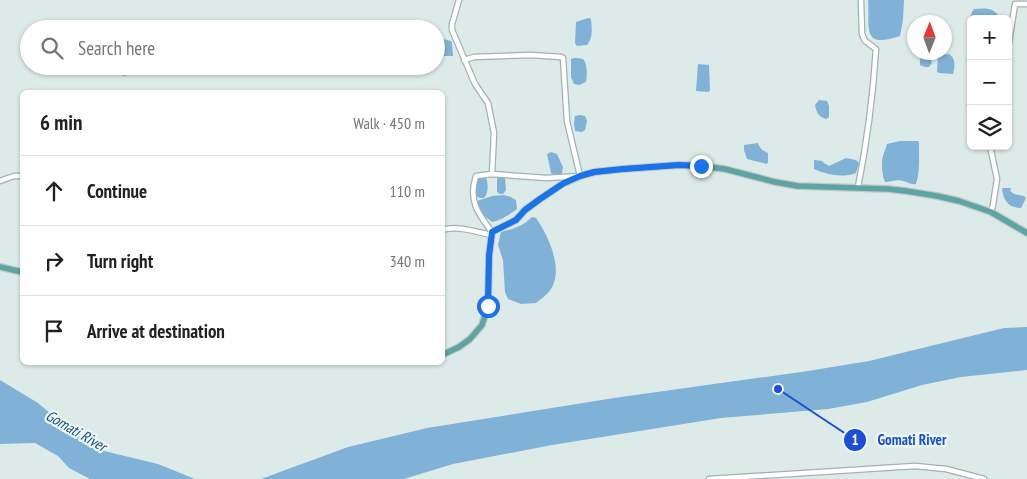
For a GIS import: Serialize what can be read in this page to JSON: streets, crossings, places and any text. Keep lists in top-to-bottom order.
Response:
{
  "water": ["Gomati River"],
  "places": ["Gomati River"],
  "north": "top",
  "page": {
    "map_buttons": ["+", "−"],
    "search": "Search here",
    "heading": ["6 min", "Walk · 450 m"],
    "list": [
      ["Continue", "110 m"],
      ["Turn right", "340 m"],
      "Arrive at destination"
    ]
  }
}
